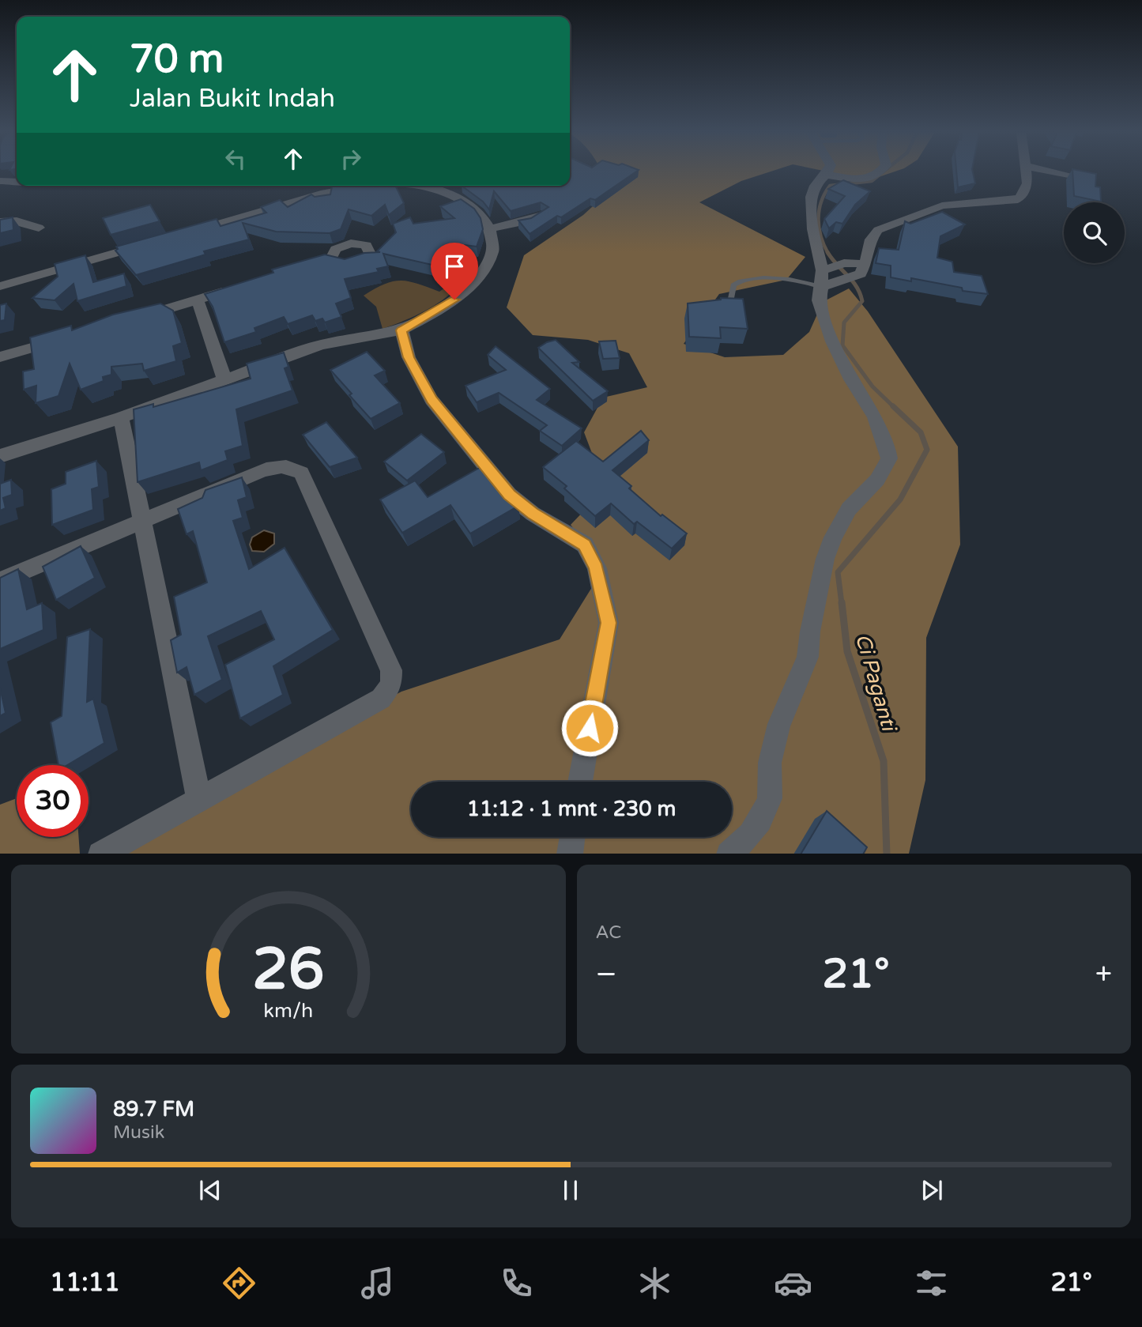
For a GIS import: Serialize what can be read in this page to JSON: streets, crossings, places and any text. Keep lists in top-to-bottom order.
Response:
{
  "water": ["Ci Paganti"],
  "page": {
    "turn": ["70 m", "Jalan Bukit Indah"],
    "limit": "30",
    "trip": "11:12 · 1 mnt · 230 m",
    "tile": "AC",
    "heat": ["−", "21°", "+"],
    "song": ["89.7 FM", "Musik"],
    "tabs": ["11:11", "21°"],
    "gauge": ["26", "km/h"]
  }
}
